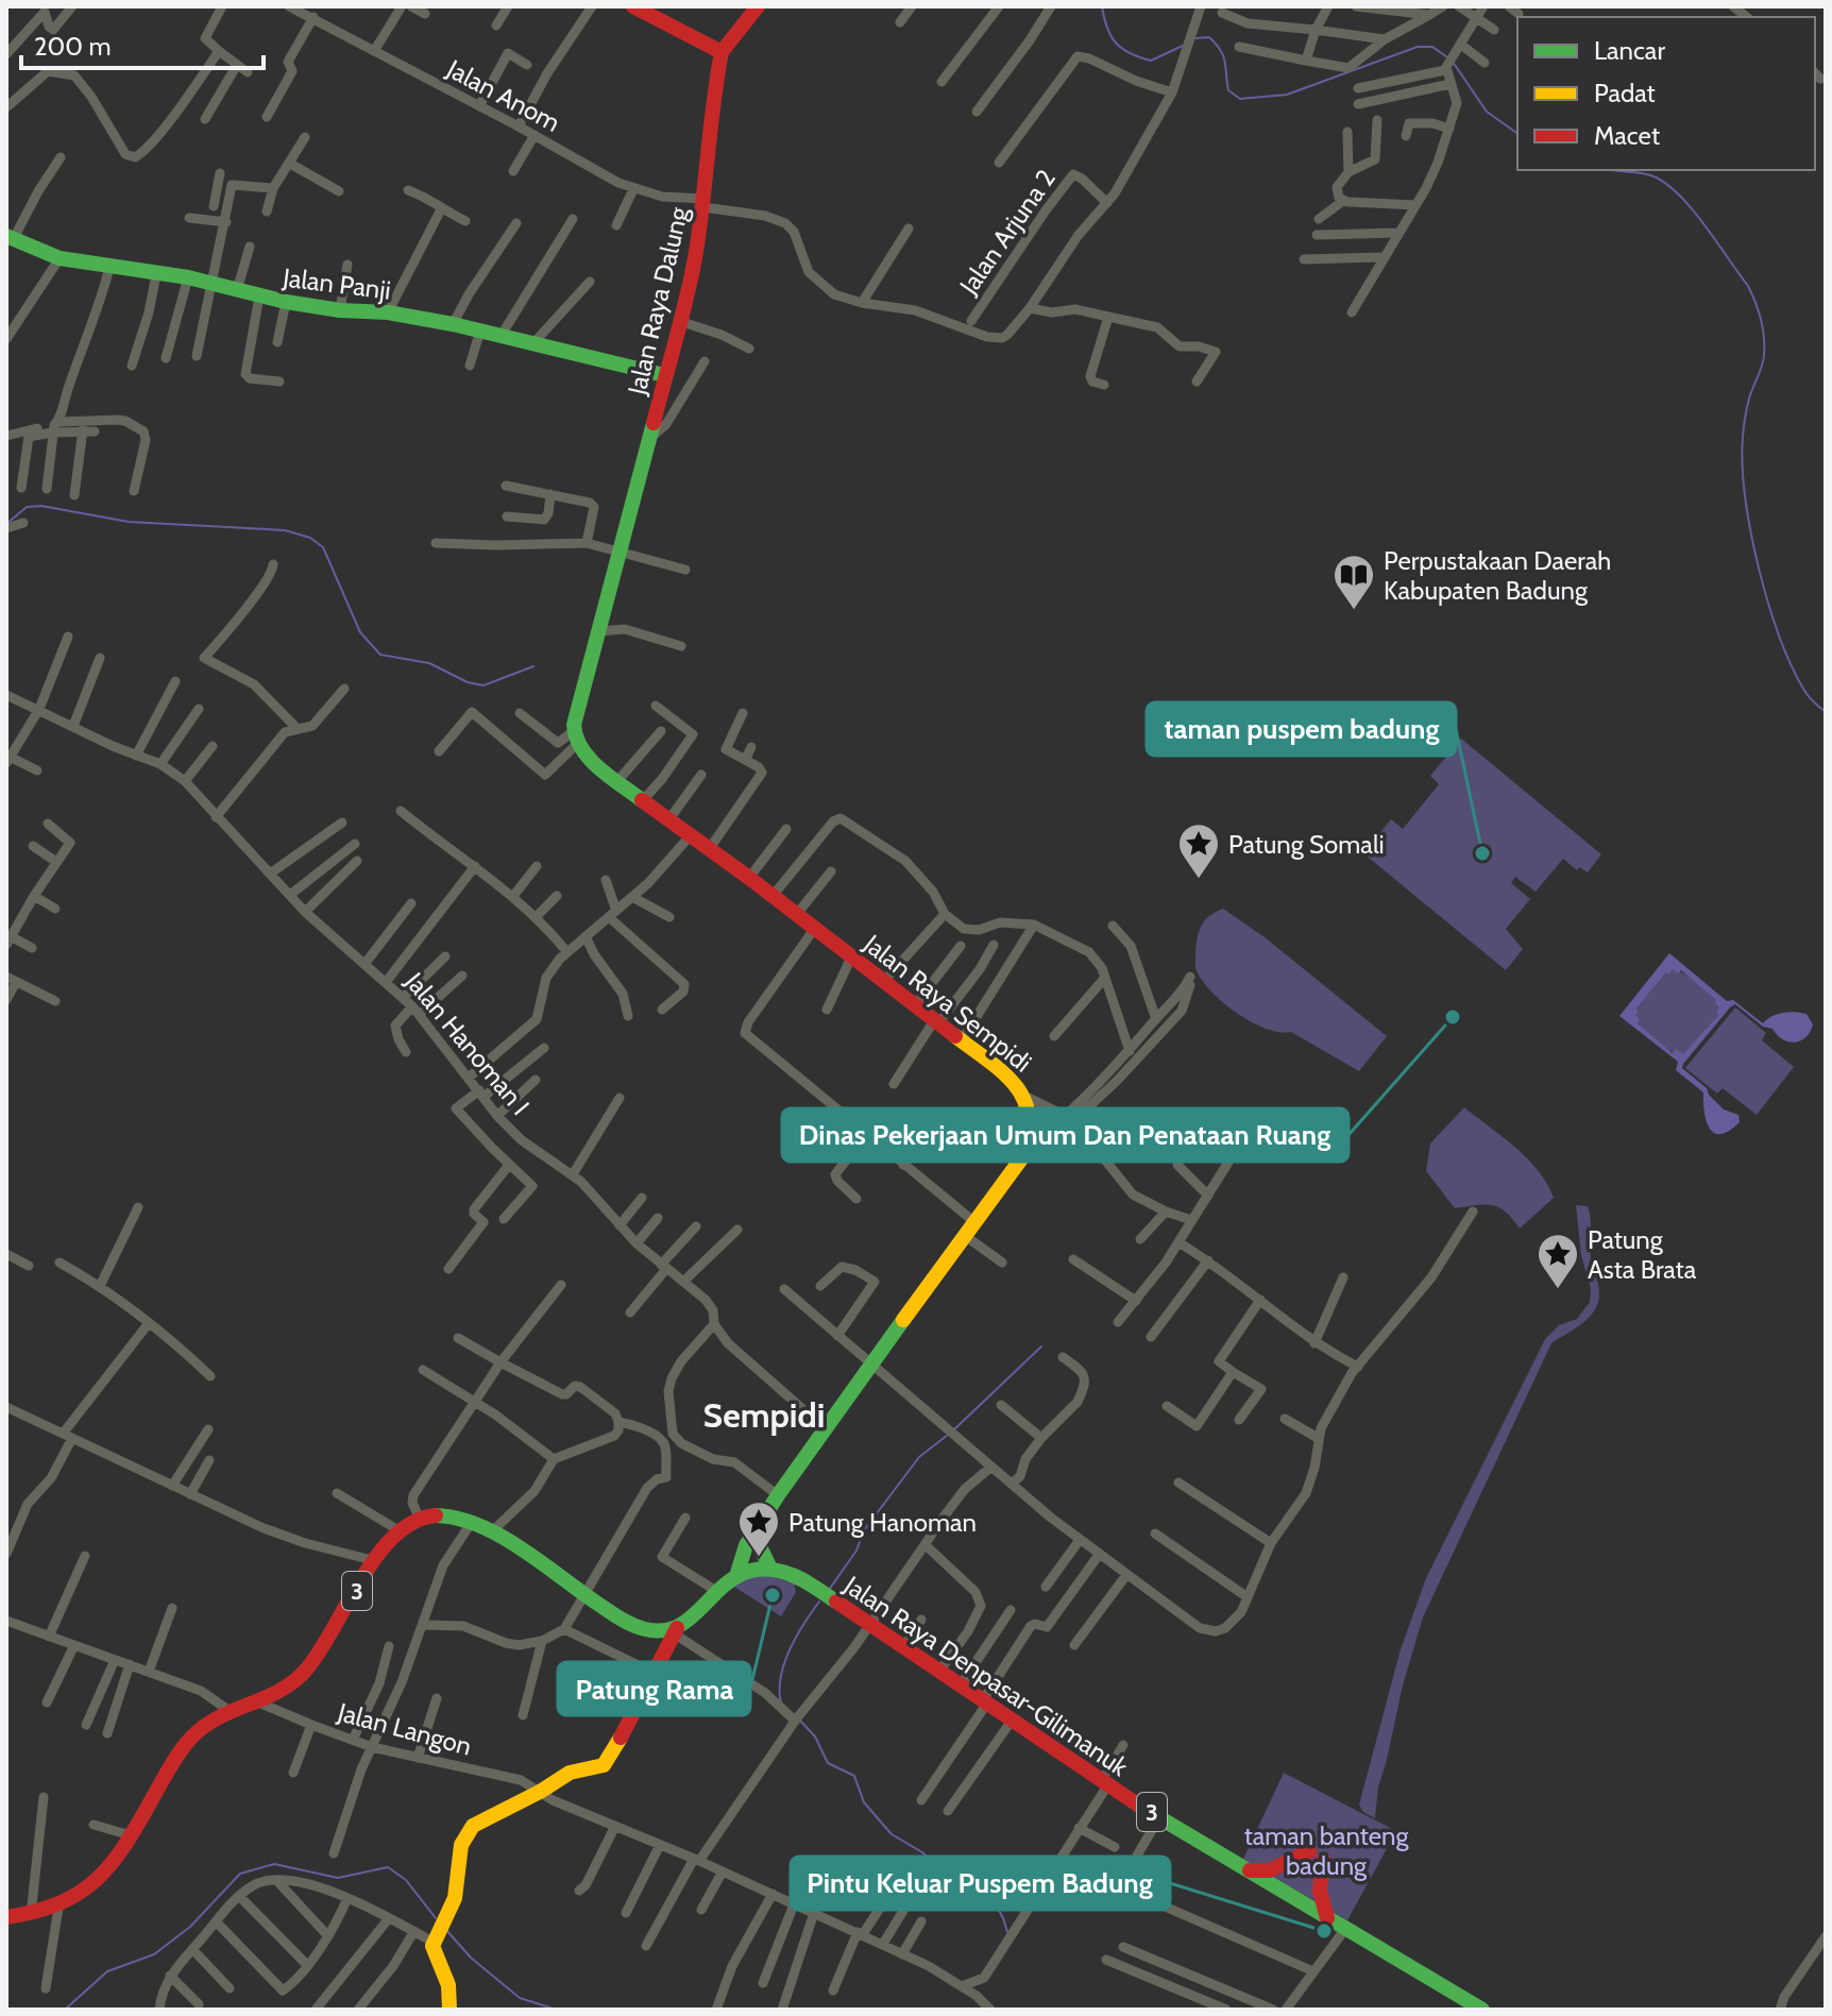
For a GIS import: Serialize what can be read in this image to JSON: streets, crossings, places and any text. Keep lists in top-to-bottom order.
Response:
{
  "streets": {
    "main road": [
      "Jalan Panji",
      "Jalan Raya Dalung",
      "Jalan Raya Sempidi",
      "3",
      "Jalan Raya Denpasar-Gilimanuk"
    ],
    "street": [
      "Jalan Anom",
      "Jalan Arjuna 2",
      "Jalan Hanoman I",
      "Jalan Langon"
    ]
  },
  "crossings": [
    ["Jalan Anom", "Jalan Raya Dalung"],
    ["Jalan Panji", "Jalan Raya Dalung"],
    ["3", "Jalan Langon"]
  ],
  "districts": ["Sempidi"],
  "parks": ["taman banteng badung"],
  "places": {
    "library": ["Perpustakaan Daerah Kabupaten Badung"],
    "other": [
      "taman puspem badung",
      "Dinas Pekerjaan Umum Dan Penataan Ruang",
      "Patung Rama",
      "Pintu Keluar Puspem Badung"
    ],
    "place": ["Patung Somali", "Patung Asta Brata", "Patung Hanoman"]
  },
  "legend": ["Lancar", "Padat", "Macet"],
  "scale_bar": "200 m"
}
